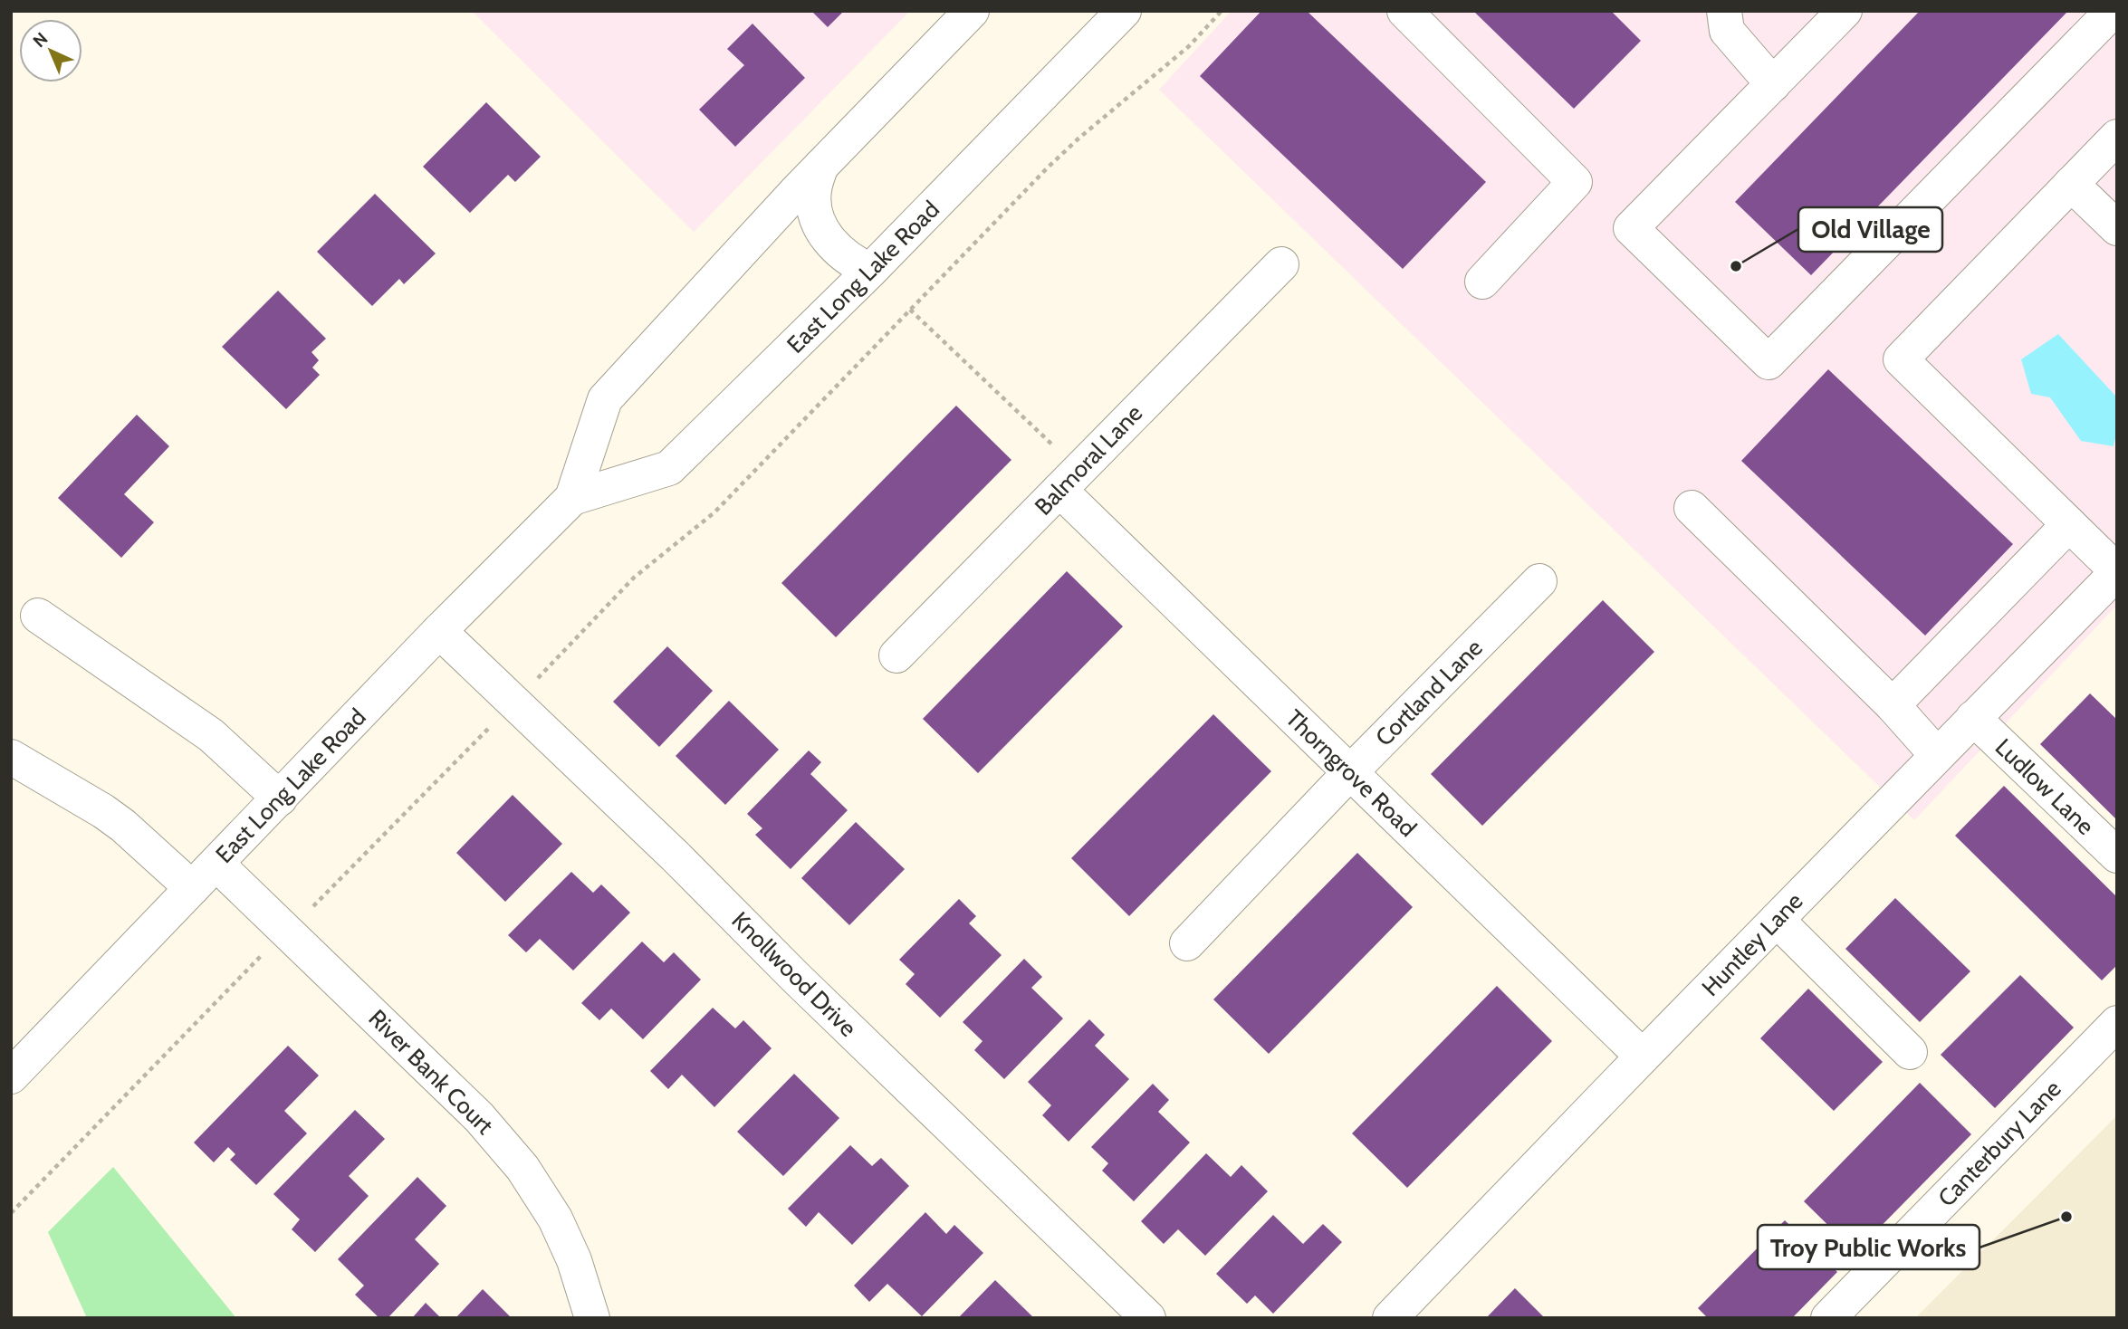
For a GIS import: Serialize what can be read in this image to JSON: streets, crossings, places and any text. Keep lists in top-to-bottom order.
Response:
{
  "streets": {
    "street": [
      "East Long Lake Road",
      "Balmoral Lane",
      "Cortland Lane",
      "Thorngrove Road",
      "Ludlow Lane",
      "Huntley Lane",
      "Knollwood Drive",
      "River Bank Court",
      "Canterbury Lane"
    ]
  },
  "crossings": [
    ["East Long Lake Road", "Knollwood Drive"],
    ["East Long Lake Road", "River Bank Court"],
    ["Balmoral Lane", "Thorngrove Road"],
    ["Cortland Lane", "Thorngrove Road"],
    ["Thorngrove Road", "Huntley Lane"],
    ["Ludlow Lane", "Huntley Lane"]
  ],
  "places": ["Old Village", "Troy Public Works"],
  "north": "top left"
}
